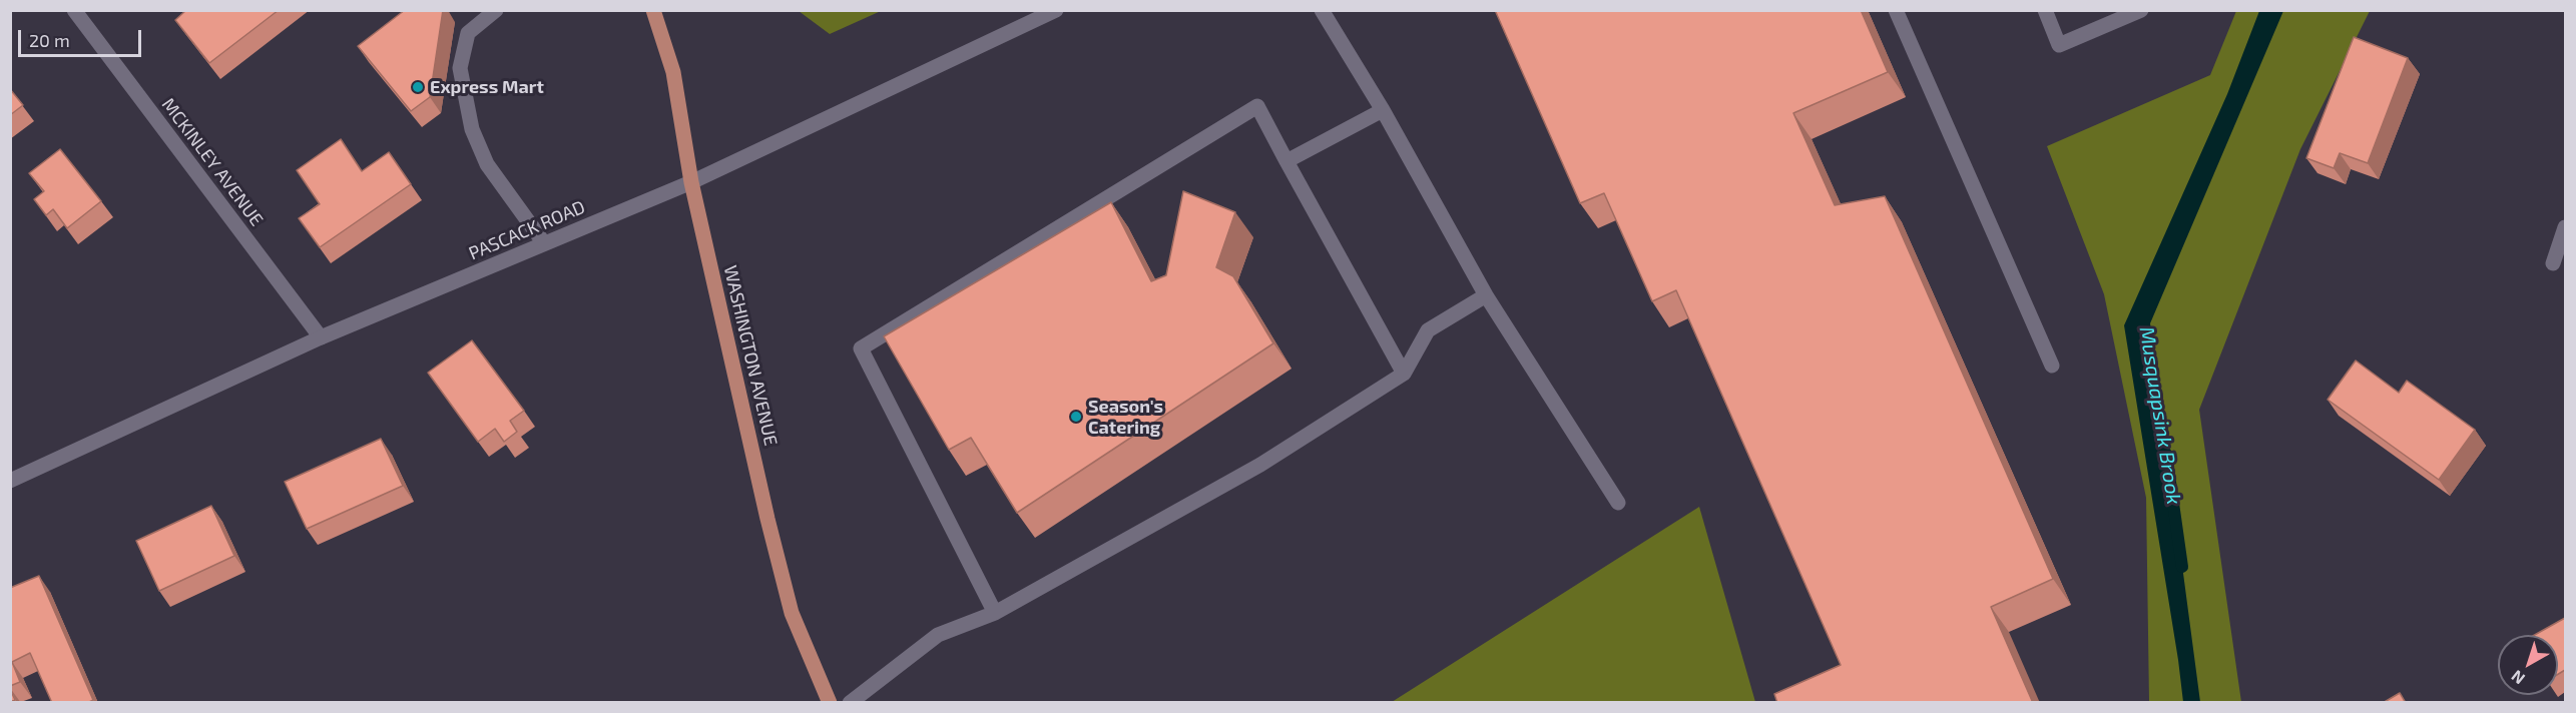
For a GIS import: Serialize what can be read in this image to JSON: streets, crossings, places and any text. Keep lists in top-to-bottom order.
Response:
{
  "streets": {
    "main road": ["WASHINGTON AVENUE"],
    "street": ["MCKINLEY AVENUE", "PASCACK ROAD"]
  },
  "crossings": [
    ["MCKINLEY AVENUE", "PASCACK ROAD"],
    ["PASCACK ROAD", "WASHINGTON AVENUE"]
  ],
  "water": ["Musquapsink Brook"],
  "places": ["Express Mart", "Season's Catering"],
  "scale_bar": "20 m",
  "north": "bottom left"
}
